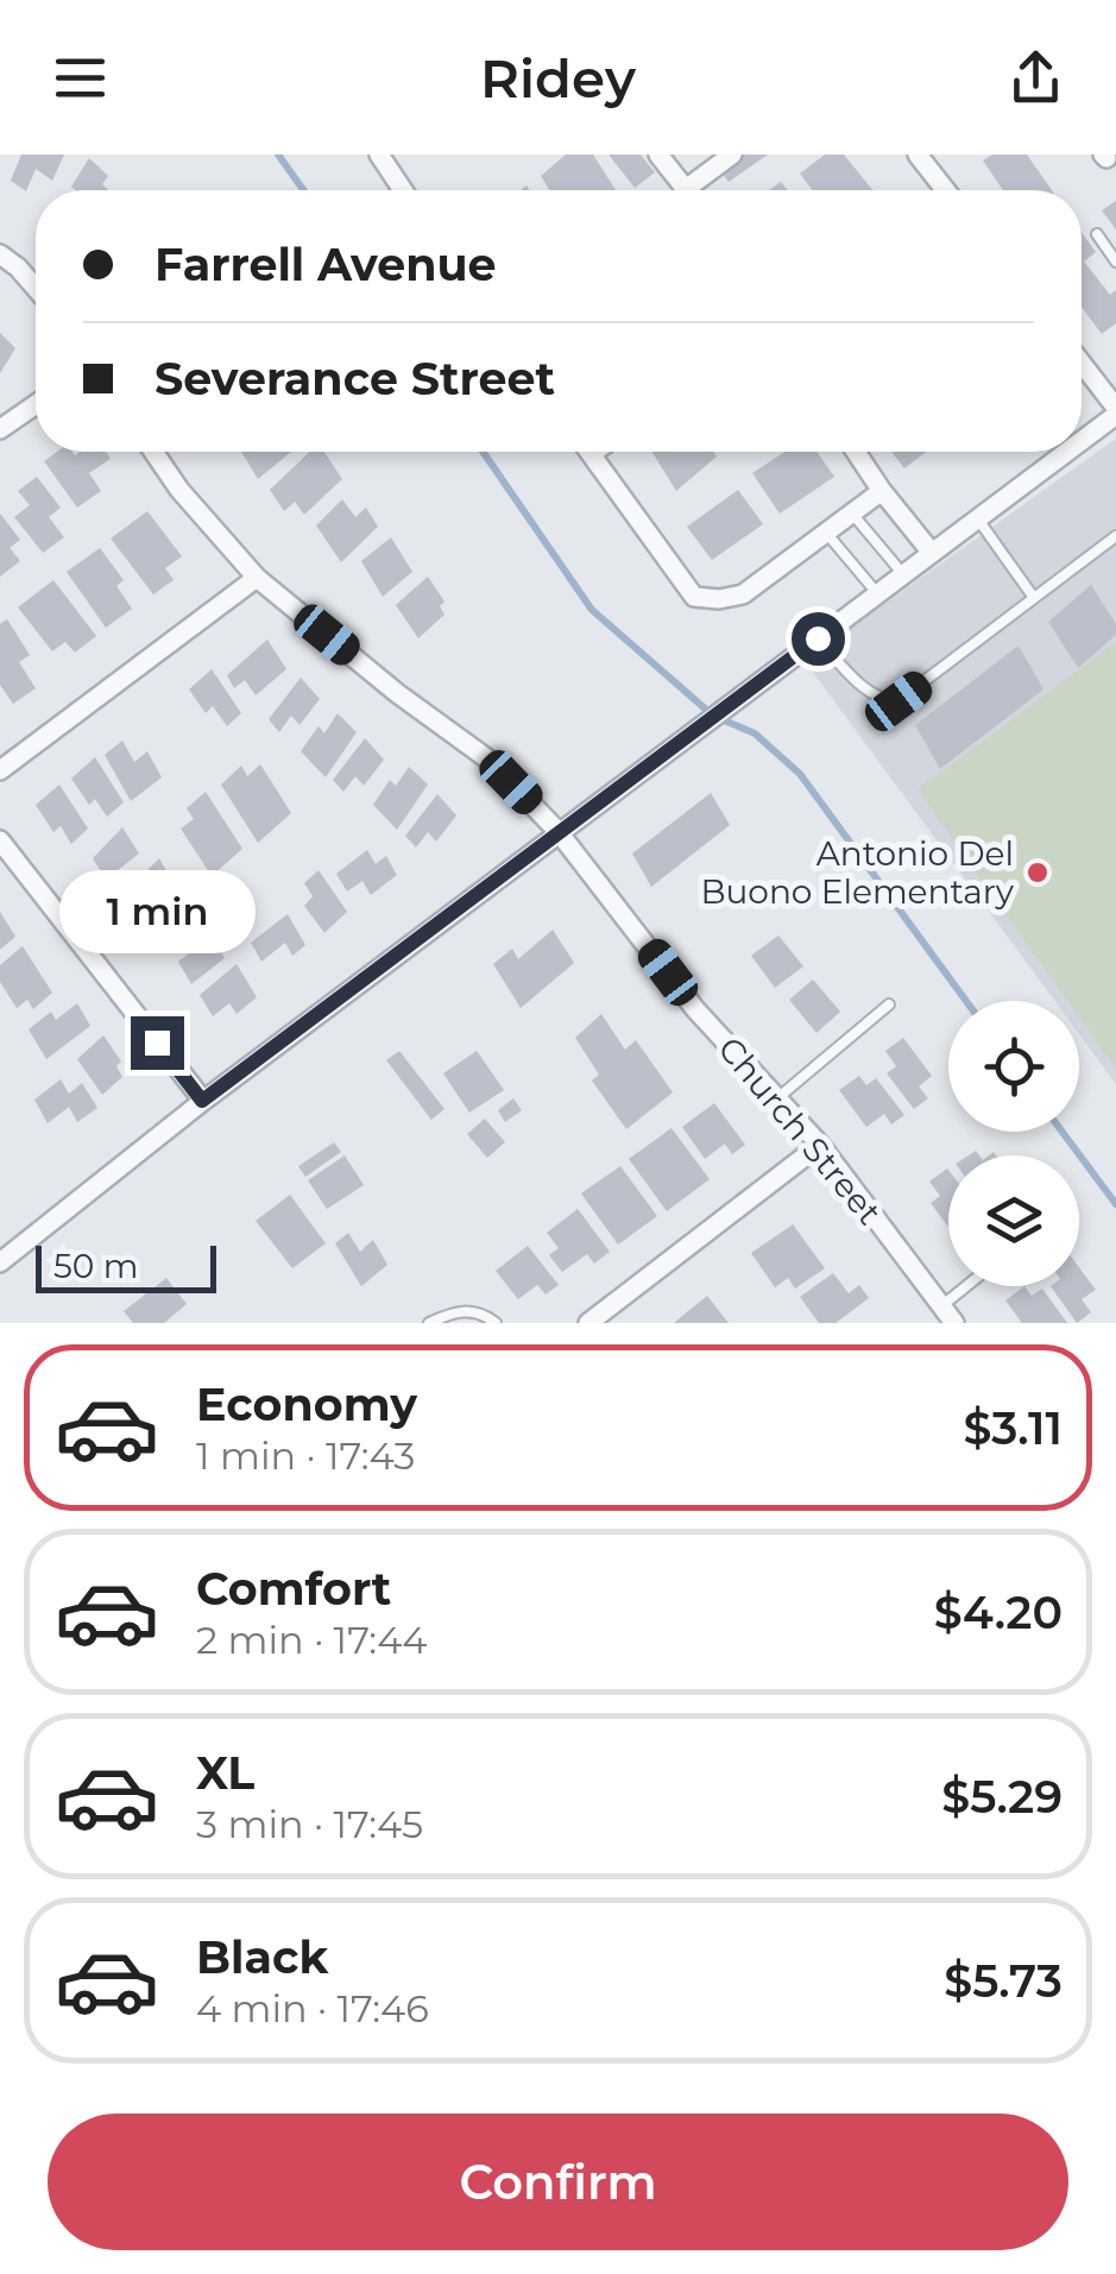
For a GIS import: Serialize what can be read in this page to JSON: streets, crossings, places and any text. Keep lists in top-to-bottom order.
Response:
{
  "streets": {
    "street": ["Church Street"]
  },
  "places": ["Antonio Del Buono Elementary"],
  "scale_bar": "50 m",
  "page": {
    "header": "Ridey",
    "banner": ["Farrell Avenue", "Severance Street"],
    "bubble": "1 min",
    "scale": "50 m",
    "list": [
      {
        "name": "Economy",
        "note": "1 min · 17:43",
        "value": "$3.11"
      },
      {
        "name": "Comfort",
        "note": "2 min · 17:44",
        "value": "$4.20"
      },
      {
        "name": "XL",
        "note": "3 min · 17:45",
        "value": "$5.29"
      },
      {
        "name": "Black",
        "note": "4 min · 17:46",
        "value": "$5.73"
      }
    ],
    "buttons": "Confirm"
  }
}
